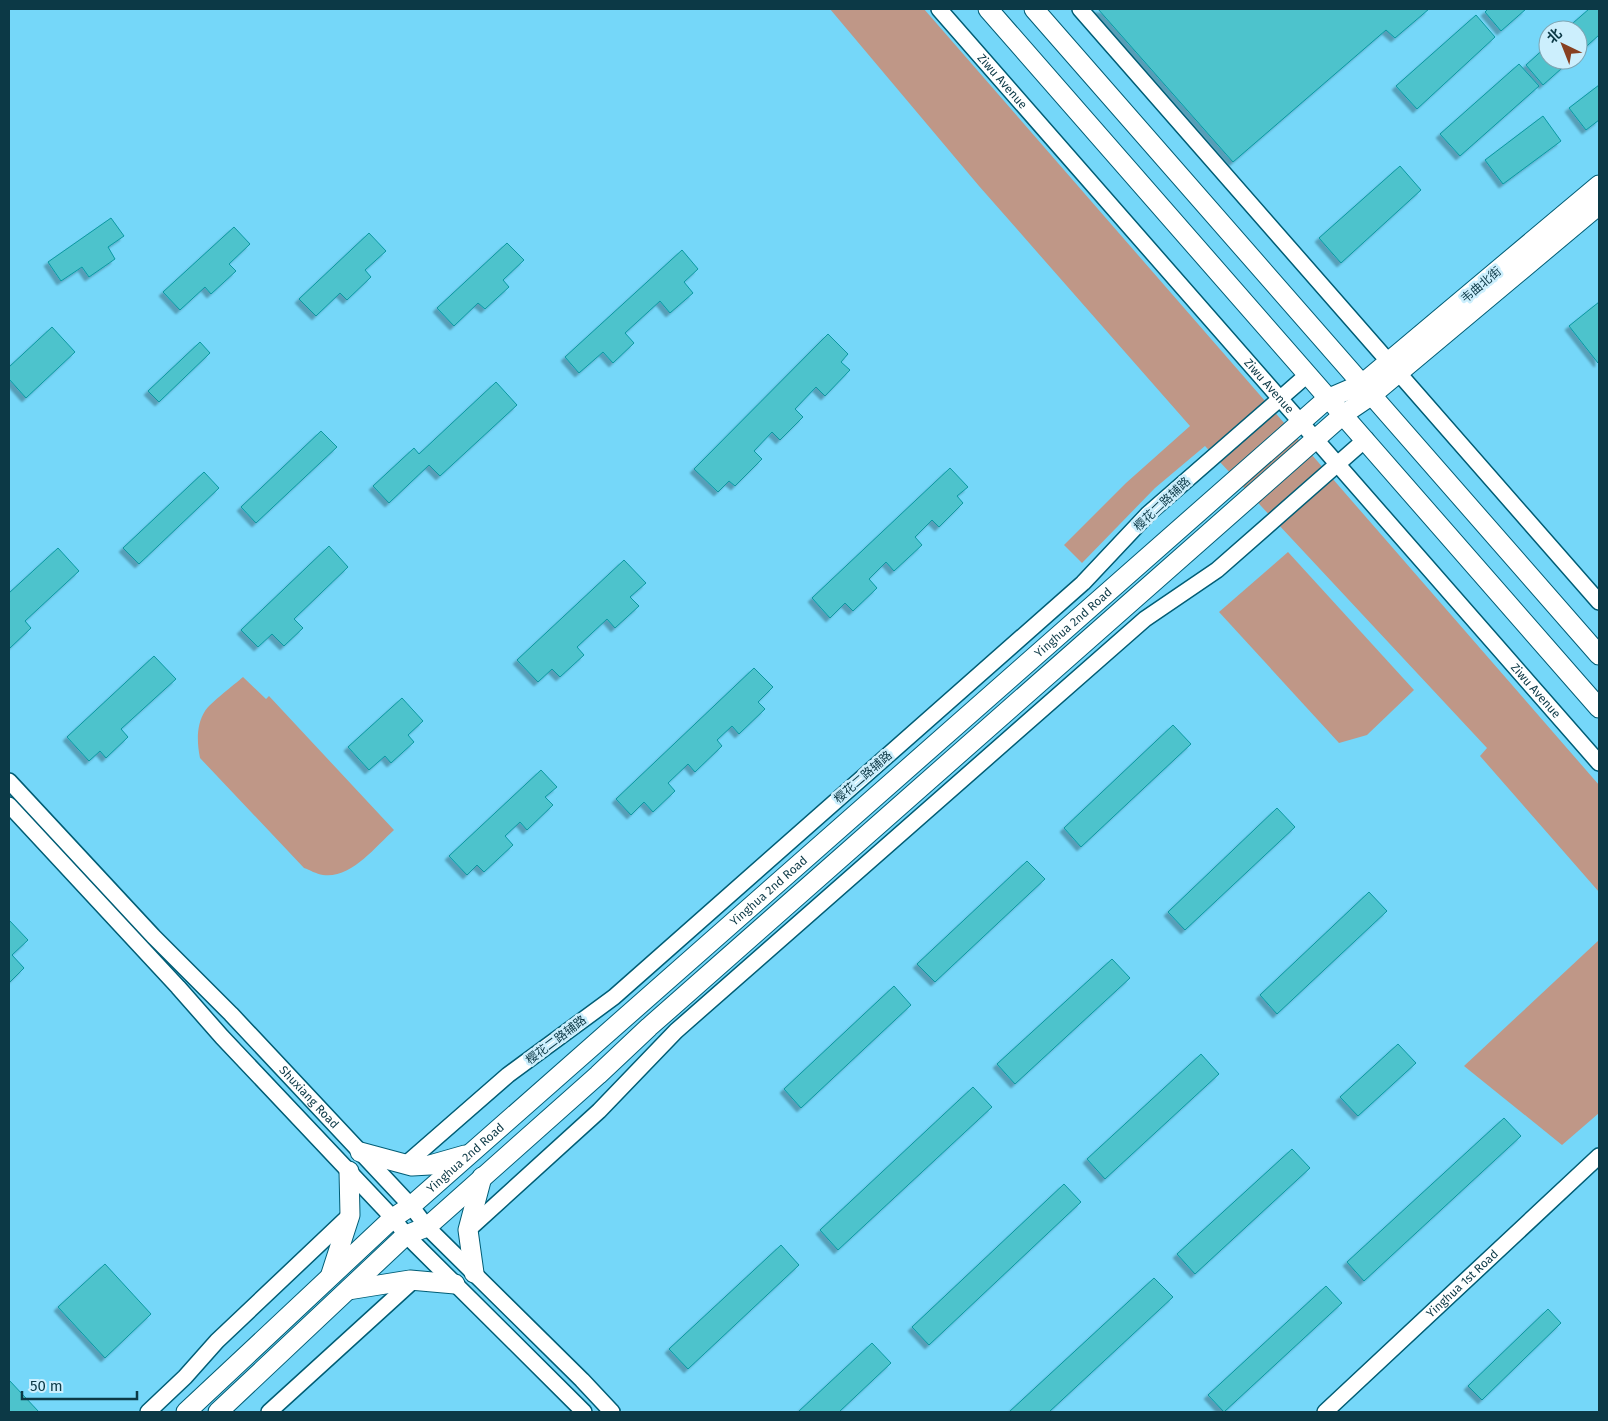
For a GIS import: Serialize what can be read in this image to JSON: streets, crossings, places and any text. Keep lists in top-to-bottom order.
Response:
{
  "streets": {
    "main road": ["韦曲北街", "Yinghua 2nd Road"],
    "street": [
      "Ziwu Avenue",
      "樱花二路辅路",
      "Shuxiang Road",
      "Yinghua 1st Road"
    ]
  },
  "crossings": [
    ["Ziwu Avenue", "樱花二路辅路"],
    ["Ziwu Avenue", "Yinghua 2nd Road"],
    ["韦曲北街", "Yinghua 2nd Road"],
    ["Yinghua 2nd Road", "Shuxiang Road"]
  ],
  "scale_bar": "50 m",
  "north": "top left"
}
